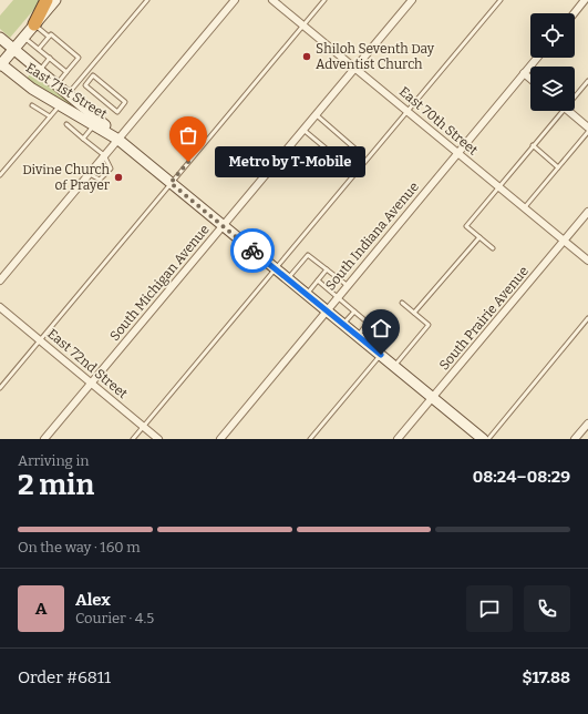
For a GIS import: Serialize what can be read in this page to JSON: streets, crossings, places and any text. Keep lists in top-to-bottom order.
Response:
{
  "streets": {
    "main road": ["East 71st Street"],
    "street": [
      "East 70th Street",
      "South Indiana Avenue",
      "South Michigan Avenue",
      "South Prairie Avenue",
      "East 72nd Street"
    ]
  },
  "crossings": [
    ["East 71st Street", "South Indiana Avenue"],
    ["East 71st Street", "South Michigan Avenue"],
    ["East 71st Street", "South Prairie Avenue"],
    ["East 70th Street", "South Indiana Avenue"],
    ["East 70th Street", "South Michigan Avenue"],
    ["East 70th Street", "South Prairie Avenue"],
    ["South Michigan Avenue", "East 72nd Street"]
  ],
  "places": ["Shiloh Seventh Day Adventist Church", "Metro by T-Mobile", "Divine Church of Prayer"],
  "page": {
    "bubble": "Metro by T-Mobile",
    "heading": ["2 min", "Arriving in", "08:24–08:29"],
    "panel": [
      "Alex",
      "Courier · 4.5",
      "Order #6811",
      "$17.88"
    ],
    "bar": "On the way · 160 m",
    "round": "A"
  }
}
